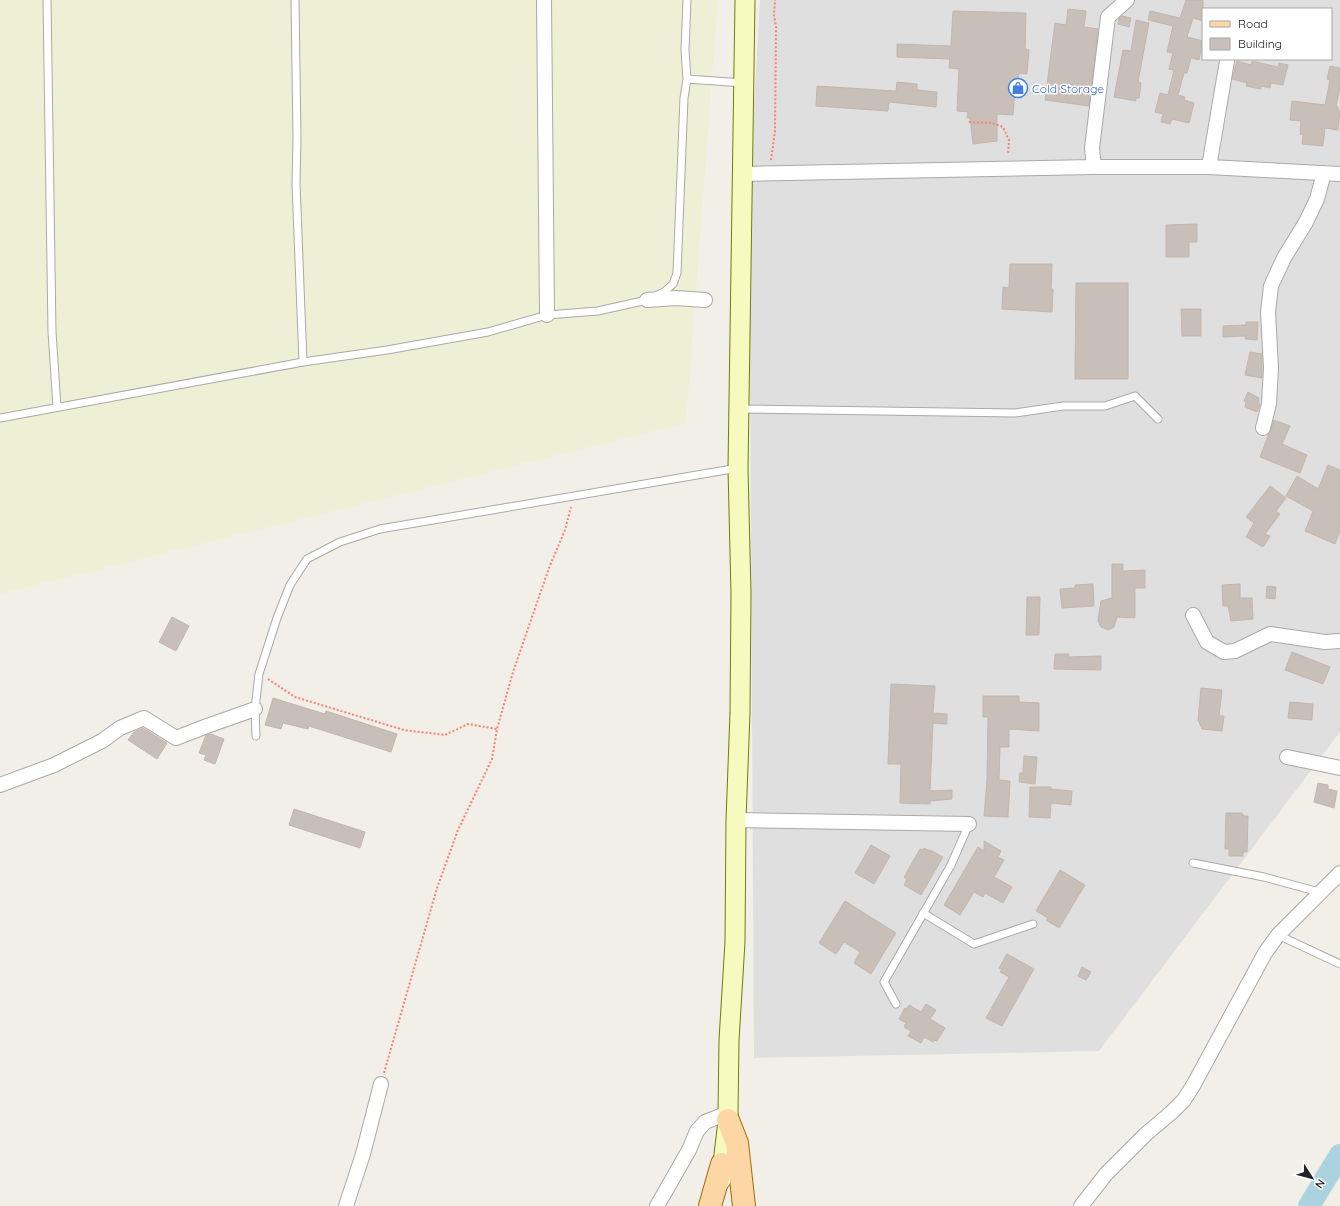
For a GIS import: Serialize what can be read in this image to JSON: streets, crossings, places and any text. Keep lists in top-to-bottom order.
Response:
{
  "places": {
    "shop": ["Cold Storage"]
  },
  "legend": ["Road", "Building"],
  "north": "bottom right"
}
